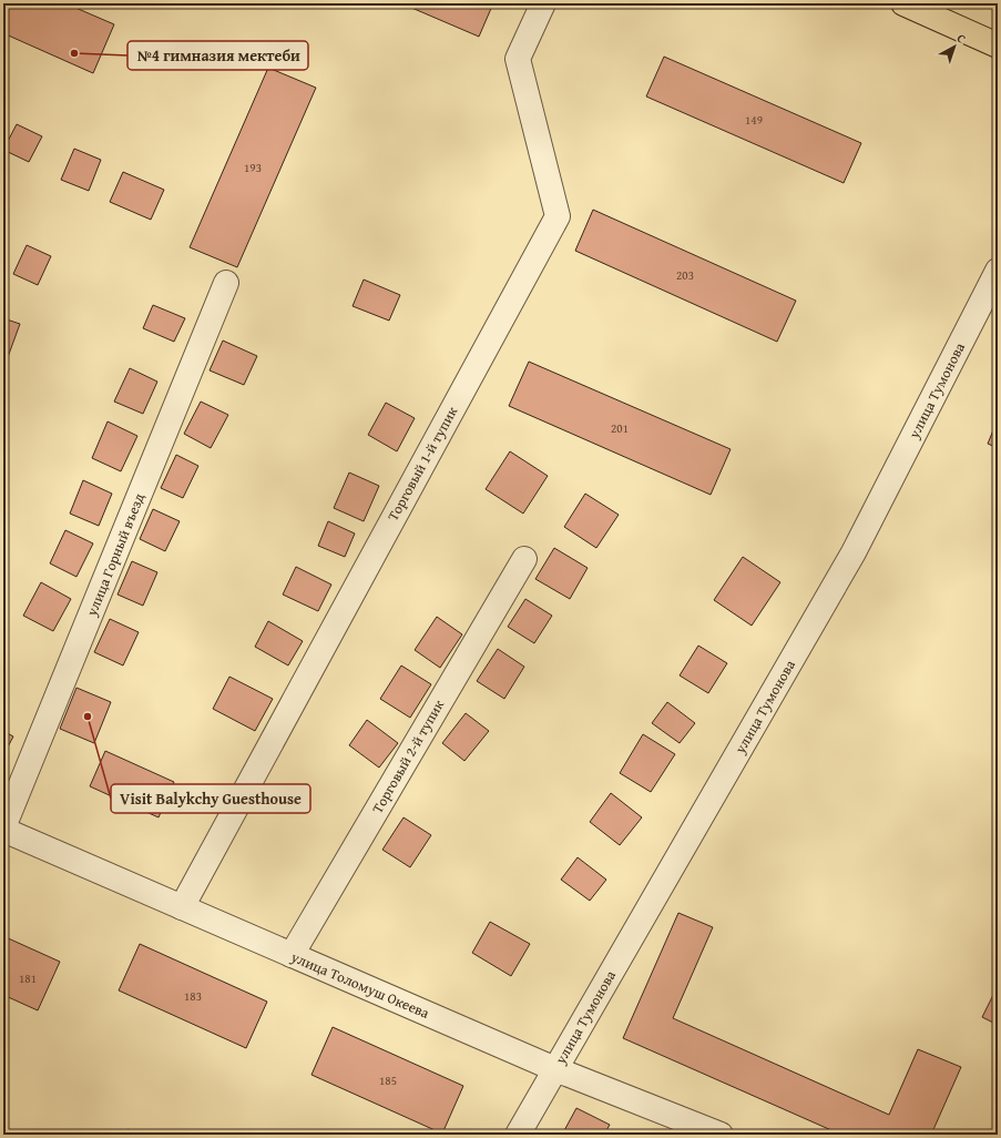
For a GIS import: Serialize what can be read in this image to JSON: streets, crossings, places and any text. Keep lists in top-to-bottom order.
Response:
{
  "streets": {
    "street": [
      "улица Тумонова",
      "Торговый 1-й тупик",
      "улица Горный въезд",
      "Торговый 2-й тупик",
      "улица Толомуш Океева"
    ]
  },
  "crossings": [
    ["улица Тумонова", "улица Толомуш Океева"],
    ["Торговый 1-й тупик", "улица Толомуш Океева"],
    ["улица Горный въезд", "улица Толомуш Океева"],
    ["Торговый 2-й тупик", "улица Толомуш Океева"]
  ],
  "places": ["№4 гимназия мектеби", "Visit Balykchy Guesthouse"],
  "house_numbers": [
    "149",
    "193",
    "203",
    "201",
    "181",
    "183",
    "185"
  ],
  "north": "top right"
}
